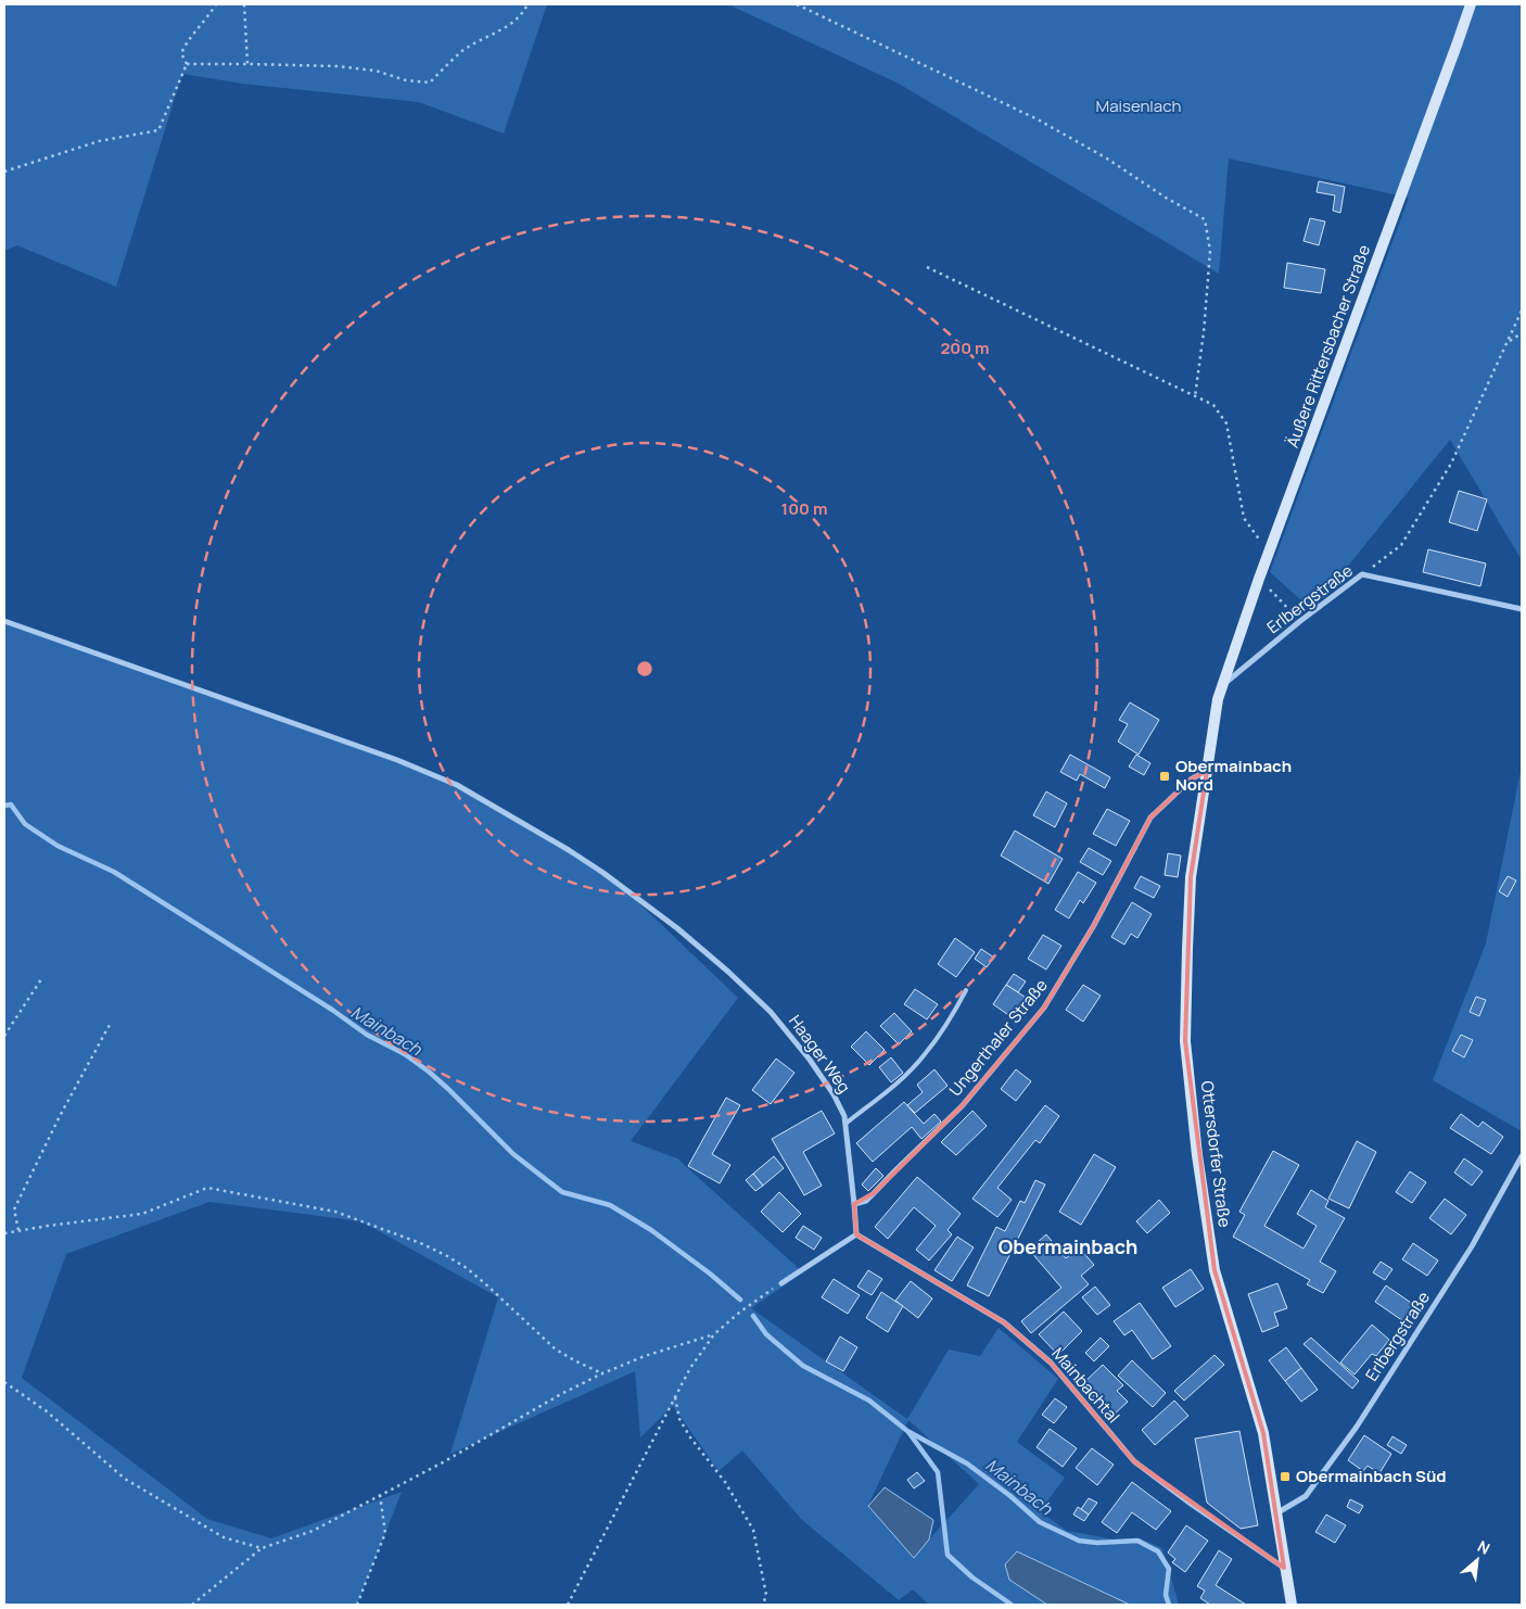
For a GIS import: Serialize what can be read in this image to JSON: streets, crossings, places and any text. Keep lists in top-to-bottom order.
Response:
{
  "streets": {
    "main road": ["Äußere Rittersbacher Straße", "Ottersdorfer Straße"],
    "street": [
      "Erlbergstraße",
      "Ungerthaler Straße",
      "Haager Weg",
      "Mainbachtal"
    ]
  },
  "crossings": [
    ["Äußere Rittersbacher Straße", "Erlbergstraße"],
    ["Äußere Rittersbacher Straße", "Ottersdorfer Straße"],
    ["Erlbergstraße", "Ottersdorfer Straße"],
    ["Ungerthaler Straße", "Haager Weg"],
    ["Ungerthaler Straße", "Ottersdorfer Straße"],
    ["Ottersdorfer Straße", "Mainbachtal"]
  ],
  "districts": ["Obermainbach"],
  "water": ["Mainbach"],
  "parks": ["Maisenlach"],
  "places": {
    "transit": ["Obermainbach Nord", "Obermainbach Süd"]
  },
  "north": "top right",
  "rings": ["200 m", "100 m"]
}
